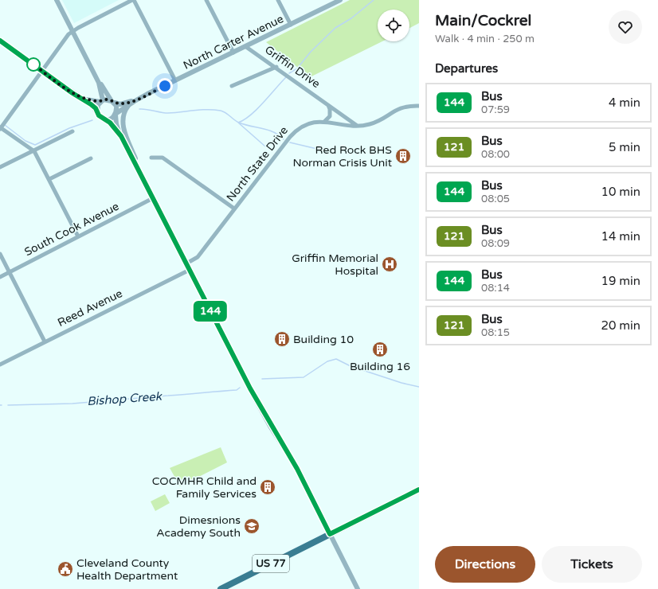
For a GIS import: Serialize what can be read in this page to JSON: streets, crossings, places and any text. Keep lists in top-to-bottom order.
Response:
{
  "streets": {
    "main road": ["US 77"],
    "street": [
      "North Carter Avenue",
      "Griffin Drive",
      "North State Drive",
      "South Cook Avenue",
      "Reed Avenue"
    ]
  },
  "crossings": [
    ["North Carter Avenue", "Griffin Drive"],
    ["Griffin Drive", "North State Drive"]
  ],
  "water": ["Bishop Creek"],
  "places": {
    "building": [
      "Red Rock BHS Norman Crisis Unit",
      "Building 10",
      "Building 16",
      "COCMHR Child and Family Services"
    ],
    "hospital": ["Griffin Memorial Hospital"],
    "school or university": ["Dimesnions Academy South"],
    "public building": ["Cleveland County Health Department"]
  },
  "lines": ["bus line 144"],
  "page": {
    "on_map": "144",
    "heading": [
      ["Main/Cockrel", "Walk · 4 min · 250 m"],
      "Departures"
    ],
    "list": [
      {
        "mark": "144",
        "name": "Bus",
        "note": "07:59",
        "value": "4 min"
      },
      {
        "mark": "121",
        "name": "Bus",
        "note": "08:00",
        "value": "5 min"
      },
      {
        "mark": "144",
        "name": "Bus",
        "note": "08:05",
        "value": "10 min"
      },
      {
        "mark": "121",
        "name": "Bus",
        "note": "08:09",
        "value": "14 min"
      },
      {
        "mark": "144",
        "name": "Bus",
        "note": "08:14",
        "value": "19 min"
      },
      {
        "mark": "121",
        "name": "Bus",
        "note": "08:15",
        "value": "20 min"
      }
    ],
    "buttons": ["Directions", "Tickets"]
  }
}
